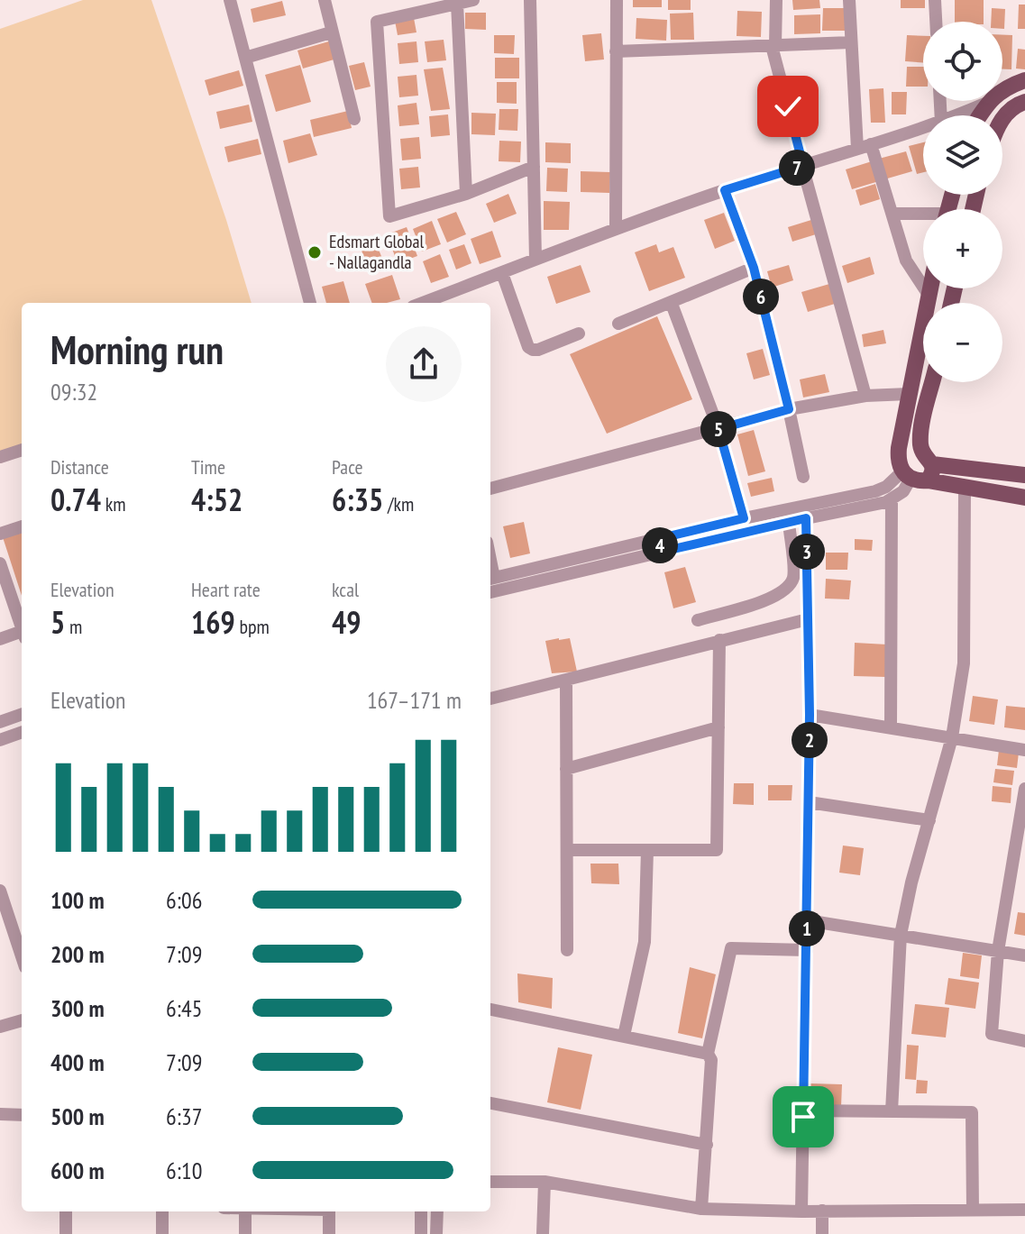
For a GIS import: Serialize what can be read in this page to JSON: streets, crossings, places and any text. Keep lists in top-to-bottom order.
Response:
{
  "places": ["Edsmart Global - Nallagandla"],
  "page": {
    "map_buttons": ["+", "−"],
    "pins": [
      "7",
      "6",
      "5",
      "4",
      "3",
      "2",
      "1"
    ],
    "heading": ["Morning run", "09:32"],
    "stats": [
      ["Distance", "0.74 km"],
      ["Time", "4:52"],
      ["Pace", "6:35 /km"],
      ["Elevation", "5 m"],
      ["Heart rate", "169 bpm"],
      ["kcal", "49"]
    ],
    "chart": ["Elevation", "167–171 m"],
    "list": [
      {
        "name": "100 m",
        "note": "6:06"
      },
      {
        "name": "200 m",
        "note": "7:09"
      },
      {
        "name": "300 m",
        "note": "6:45"
      },
      {
        "name": "400 m",
        "note": "7:09"
      },
      {
        "name": "500 m",
        "note": "6:37"
      },
      {
        "name": "600 m",
        "note": "6:10"
      }
    ]
  }
}
